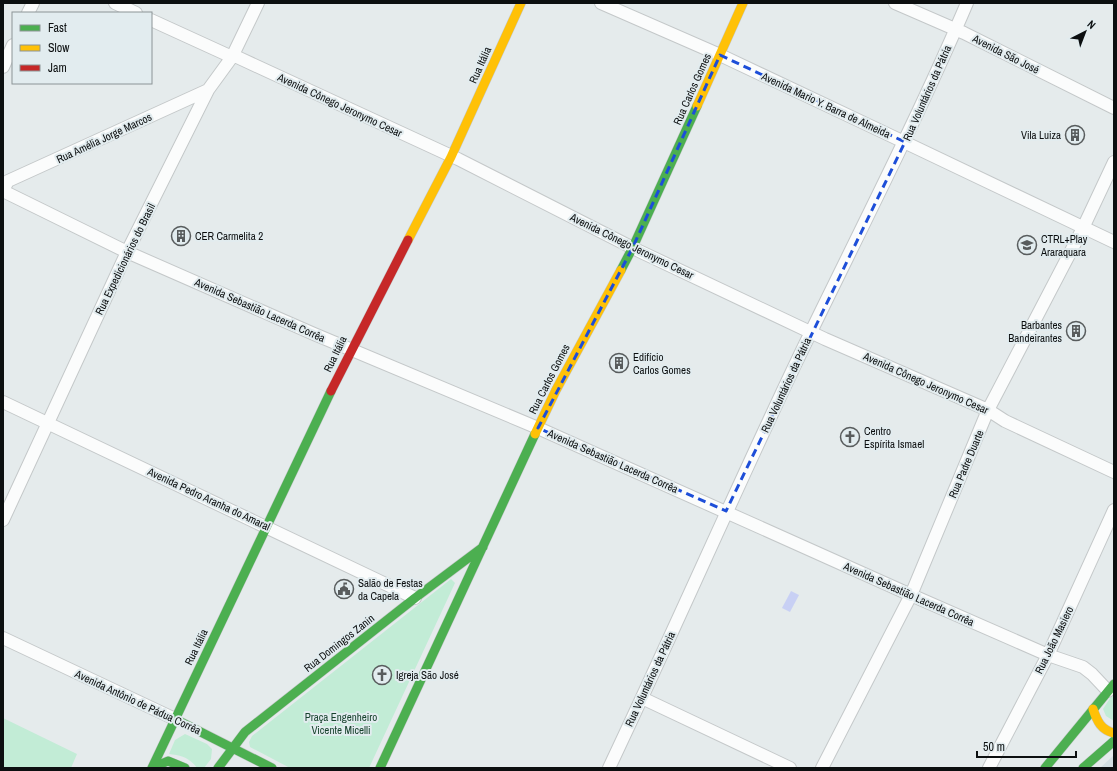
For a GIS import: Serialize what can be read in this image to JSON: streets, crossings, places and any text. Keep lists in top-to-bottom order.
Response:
{
  "streets": {
    "street": [
      "Avenida São José",
      "Rua Itália",
      "Rua Carlos Gomes",
      "Rua Voluntários da Pátria",
      "Avenida Cônego Jeronymo Cesar",
      "Avenida Mario Y. Barra de Almeida",
      "Rua Amélia Jorge Marcos",
      "Rua Expedicionários do Brasil",
      "Avenida Sebastião Lacerda Corrêa",
      "Rua Padre Duarte",
      "Avenida Pedro Aranha do Amaral",
      "Rua João Masiero",
      "Rua Domingos Zanin",
      "Avenida Antônio de Pádua Corrêa"
    ]
  },
  "crossings": [
    ["Avenida São José", "Rua Voluntários da Pátria"],
    ["Rua Itália", "Avenida Cônego Jeronymo Cesar"],
    ["Rua Itália", "Avenida Sebastião Lacerda Corrêa"],
    ["Rua Itália", "Avenida Pedro Aranha do Amaral"],
    ["Rua Itália", "Avenida Antônio de Pádua Corrêa"],
    ["Rua Carlos Gomes", "Avenida Cônego Jeronymo Cesar"],
    ["Rua Carlos Gomes", "Avenida Mario Y. Barra de Almeida"],
    ["Rua Carlos Gomes", "Avenida Sebastião Lacerda Corrêa"],
    ["Rua Carlos Gomes", "Rua Domingos Zanin"],
    ["Rua Voluntários da Pátria", "Avenida Cônego Jeronymo Cesar"],
    ["Rua Voluntários da Pátria", "Avenida Mario Y. Barra de Almeida"],
    ["Rua Voluntários da Pátria", "Avenida Sebastião Lacerda Corrêa"],
    ["Avenida Cônego Jeronymo Cesar", "Rua Expedicionários do Brasil"],
    ["Avenida Cônego Jeronymo Cesar", "Rua Padre Duarte"],
    ["Avenida Mario Y. Barra de Almeida", "Rua Padre Duarte"],
    ["Rua Amélia Jorge Marcos", "Rua Expedicionários do Brasil"],
    ["Rua Amélia Jorge Marcos", "Avenida Sebastião Lacerda Corrêa"],
    ["Rua Expedicionários do Brasil", "Avenida Sebastião Lacerda Corrêa"],
    ["Rua Expedicionários do Brasil", "Avenida Pedro Aranha do Amaral"],
    ["Avenida Sebastião Lacerda Corrêa", "Rua Padre Duarte"],
    ["Avenida Sebastião Lacerda Corrêa", "Rua João Masiero"],
    ["Avenida Pedro Aranha do Amaral", "Rua Domingos Zanin"],
    ["Rua Domingos Zanin", "Avenida Antônio de Pádua Corrêa"]
  ],
  "parks": ["Praça Engenheiro Vicente Micelli"],
  "places": {
    "building": [
      "Vila Luiza",
      "CER Carmelita 2",
      "Barbantes Bandeirantes",
      "Edifício Carlos Gomes"
    ],
    "school or university": ["CTRL+Play Araraquara"],
    "church": ["Centro Espírita Ismael", "Igreja São José"],
    "public building": ["Salão de Festas da Capela"]
  },
  "legend": ["Fast", "Slow", "Jam"],
  "scale_bar": "50 m",
  "north": "top right"
}
